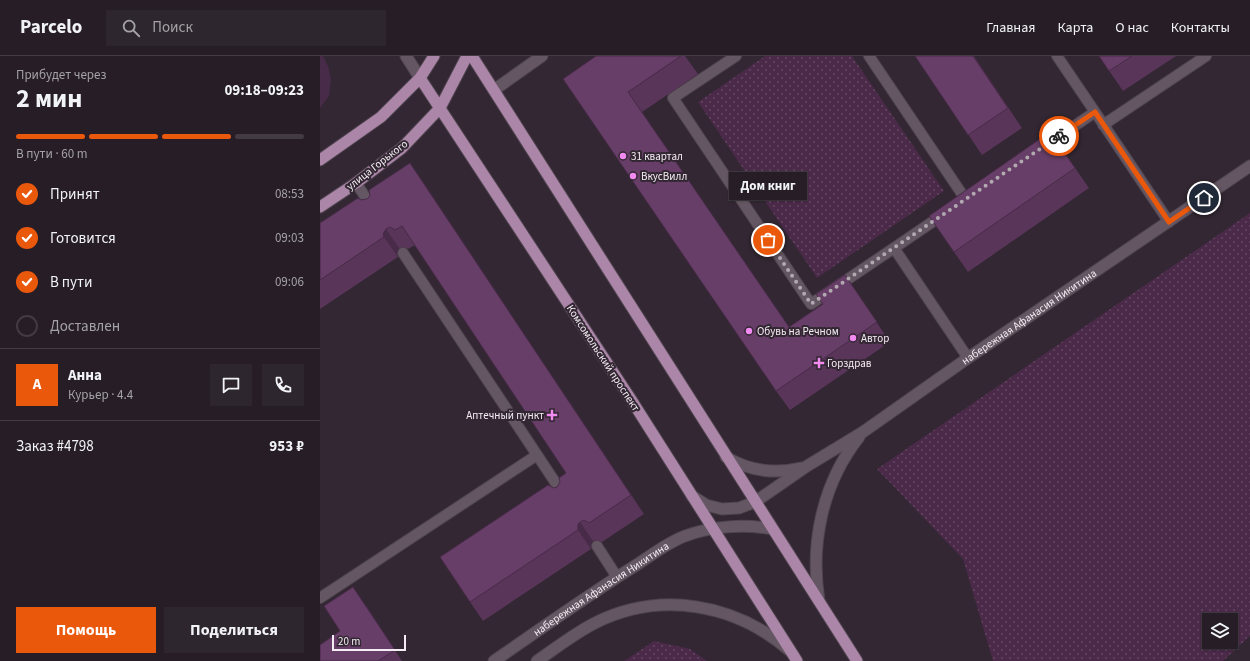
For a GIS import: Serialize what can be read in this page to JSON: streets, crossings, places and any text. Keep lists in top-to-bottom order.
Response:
{
  "streets": {
    "main road": ["улица Горького", "Комсомольский проспект"],
    "street": ["набережная Афанасия Никитина"]
  },
  "crossings": [
    ["улица Горького", "Комсомольский проспект"],
    ["набережная Афанасия Никитина", "Комсомольский проспект"]
  ],
  "places": {
    "other": [
      "31 квартал",
      "ВкусВилл",
      "Дом книг",
      "Обувь на Речном",
      "Автор"
    ],
    "health": ["Горздрав", "Аптечный пункт"]
  },
  "scale_bar": "20 m",
  "page": {
    "header": "Parcelo",
    "search": "Поиск",
    "nav": [
      "Главная",
      "Карта",
      "О нас",
      "Контакты"
    ],
    "heading": ["2 мин", "Прибудет через", "09:18–09:23"],
    "panel": [
      "Анна",
      "Курьер · 4.4",
      "Заказ #4798",
      "953 ₽"
    ],
    "bar": "В пути · 60 m",
    "list": [
      ["Принят", "08:53"],
      ["Готовится", "09:03"],
      ["В пути", "09:06"],
      "Доставлен"
    ],
    "bubble": "Дом книг",
    "round": "А",
    "buttons": ["Помощь", "Поделиться"],
    "scale": "20 m"
  }
}
